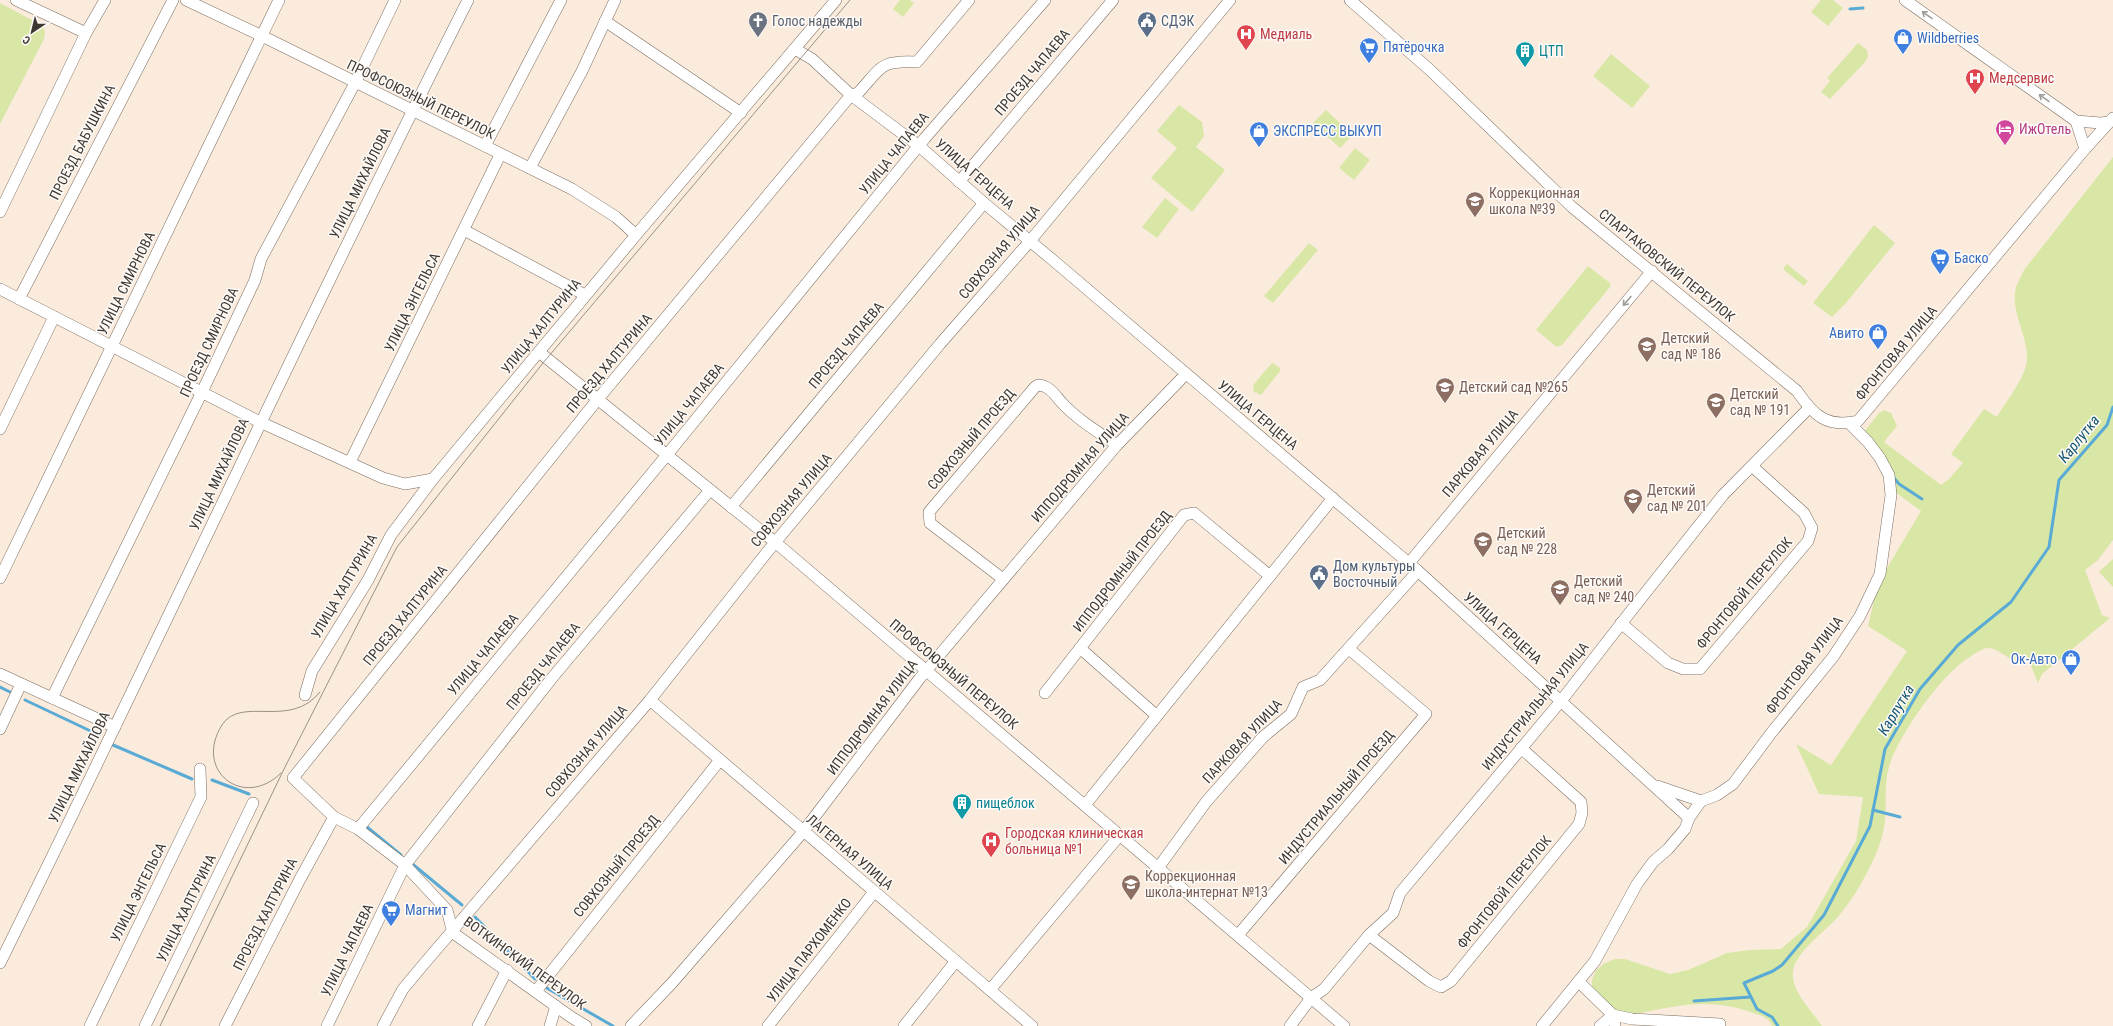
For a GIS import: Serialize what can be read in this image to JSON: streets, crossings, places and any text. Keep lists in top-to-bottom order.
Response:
{
  "streets": {
    "street": [
      "ПРОЕЗД ЧАПАЕВА",
      "ПРОФСОЮЗНЫЙ ПЕРЕУЛОК",
      "ПРОЕЗД БАБУШКИНА",
      "УЛИЦА ЧАПАЕВА",
      "УЛИЦА ГЕРЦЕНА",
      "УЛИЦА МИХАЙЛОВА",
      "СОВХОЗНАЯ УЛИЦА",
      "СПАРТАКОВСКИЙ ПЕРЕУЛОК",
      "УЛИЦА СМИРНОВА",
      "УЛИЦА ЭНГЕЛЬСА",
      "УЛИЦА ХАЛТУРИНА",
      "ПРОЕЗД СМИРНОВА",
      "ФРОНТОВАЯ УЛИЦА",
      "ПРОЕЗД ХАЛТУРИНА",
      "СОВХОЗНЫЙ ПРОЕЗД",
      "ПАРКОВАЯ УЛИЦА",
      "ИППОДРОМНАЯ УЛИЦА",
      "ИППОДРОМНЫЙ ПРОЕЗД",
      "ФРОНТОВОЙ ПЕРЕУЛОК",
      "ИНДУСТРИАЛЬНАЯ УЛИЦА",
      "ИНДУСТРИАЛЬНЫЙ ПРОЕЗД",
      "ЛАГЕРНАЯ УЛИЦА",
      "УЛИЦА ПАРХОМЕНКО",
      "ВОТКИНСКИЙ ПЕРЕУЛОК"
    ]
  },
  "crossings": [
    ["ПРОЕЗД ЧАПАЕВА", "ПРОФСОЮЗНЫЙ ПЕРЕУЛОК"],
    ["ПРОЕЗД ЧАПАЕВА", "УЛИЦА ЧАПАЕВА"],
    ["ПРОЕЗД ЧАПАЕВА", "УЛИЦА ГЕРЦЕНА"],
    ["ПРОЕЗД ЧАПАЕВА", "ВОТКИНСКИЙ ПЕРЕУЛОК"],
    ["ПРОФСОЮЗНЫЙ ПЕРЕУЛОК", "УЛИЦА ЧАПАЕВА"],
    ["ПРОФСОЮЗНЫЙ ПЕРЕУЛОК", "УЛИЦА МИХАЙЛОВА"],
    ["ПРОФСОЮЗНЫЙ ПЕРЕУЛОК", "СОВХОЗНАЯ УЛИЦА"],
    ["ПРОФСОЮЗНЫЙ ПЕРЕУЛОК", "УЛИЦА СМИРНОВА"],
    ["ПРОФСОЮЗНЫЙ ПЕРЕУЛОК", "УЛИЦА ЭНГЕЛЬСА"],
    ["ПРОФСОЮЗНЫЙ ПЕРЕУЛОК", "УЛИЦА ХАЛТУРИНА"],
    ["ПРОФСОЮЗНЫЙ ПЕРЕУЛОК", "ПРОЕЗД СМИРНОВА"],
    ["ПРОФСОЮЗНЫЙ ПЕРЕУЛОК", "ПРОЕЗД ХАЛТУРИНА"],
    ["ПРОФСОЮЗНЫЙ ПЕРЕУЛОК", "ПАРКОВАЯ УЛИЦА"],
    ["ПРОФСОЮЗНЫЙ ПЕРЕУЛОК", "ИППОДРОМНАЯ УЛИЦА"],
    ["ПРОФСОЮЗНЫЙ ПЕРЕУЛОК", "ИНДУСТРИАЛЬНАЯ УЛИЦА"],
    ["ПРОФСОЮЗНЫЙ ПЕРЕУЛОК", "ИНДУСТРИАЛЬНЫЙ ПРОЕЗД"],
    ["УЛИЦА ЧАПАЕВА", "УЛИЦА ГЕРЦЕНА"],
    ["УЛИЦА ЧАПАЕВА", "ВОТКИНСКИЙ ПЕРЕУЛОК"],
    ["УЛИЦА ГЕРЦЕНА", "СОВХОЗНАЯ УЛИЦА"],
    ["УЛИЦА ГЕРЦЕНА", "УЛИЦА ХАЛТУРИНА"],
    ["УЛИЦА ГЕРЦЕНА", "ПРОЕЗД ХАЛТУРИНА"],
    ["УЛИЦА ГЕРЦЕНА", "ПАРКОВАЯ УЛИЦА"],
    ["УЛИЦА ГЕРЦЕНА", "ИППОДРОМНАЯ УЛИЦА"],
    ["УЛИЦА ГЕРЦЕНА", "ИНДУСТРИАЛЬНАЯ УЛИЦА"],
    ["СОВХОЗНАЯ УЛИЦА", "ЛАГЕРНАЯ УЛИЦА"],
    ["СОВХОЗНАЯ УЛИЦА", "ВОТКИНСКИЙ ПЕРЕУЛОК"],
    ["СПАРТАКОВСКИЙ ПЕРЕУЛОК", "ФРОНТОВАЯ УЛИЦА"],
    ["СПАРТАКОВСКИЙ ПЕРЕУЛОК", "ПАРКОВАЯ УЛИЦА"],
    ["СПАРТАКОВСКИЙ ПЕРЕУЛОК", "ИНДУСТРИАЛЬНАЯ УЛИЦА"],
    ["ПРОЕЗД ХАЛТУРИНА", "ВОТКИНСКИЙ ПЕРЕУЛОК"],
    ["СОВХОЗНЫЙ ПРОЕЗД", "ИППОДРОМНАЯ УЛИЦА"],
    ["СОВХОЗНЫЙ ПРОЕЗД", "ЛАГЕРНАЯ УЛИЦА"],
    ["СОВХОЗНЫЙ ПРОЕЗД", "ВОТКИНСКИЙ ПЕРЕУЛОК"],
    ["ПАРКОВАЯ УЛИЦА", "ИНДУСТРИАЛЬНЫЙ ПРОЕЗД"],
    ["ИППОДРОМНАЯ УЛИЦА", "ЛАГЕРНАЯ УЛИЦА"],
    ["ФРОНТОВОЙ ПЕРЕУЛОК", "ИНДУСТРИАЛЬНАЯ УЛИЦА"],
    ["ЛАГЕРНАЯ УЛИЦА", "УЛИЦА ПАРХОМЕНКО"]
  ],
  "one_way": ["ПАРКОВАЯ УЛИЦА"],
  "water": ["Карлутка"],
  "places": {
    "church": ["Голос надежды"],
    "public building": ["СДЭК", "Дом культуры Восточный"],
    "hospital": ["Медиаль", "Медсервис", "Городская клиническая больница №1"],
    "shop": [
      "Wildberries",
      "ЭКСПРЕСС ВЫКУП",
      "Авито",
      "Ок-Авто"
    ],
    "supermarket": ["Пятёрочка", "Баско", "Магнит"],
    "building": ["ЦТП", "пищеблок"],
    "hotel": ["ИжОтель"],
    "school or university": [
      "Коррекционная школа №39",
      "Детский сад № 186",
      "Детский сад №265",
      "Детский сад № 191",
      "Детский сад № 201",
      "Детский сад № 228",
      "Детский сад № 240",
      "Коррекционная школа-интернат №13"
    ]
  },
  "north": "bottom left"
}
